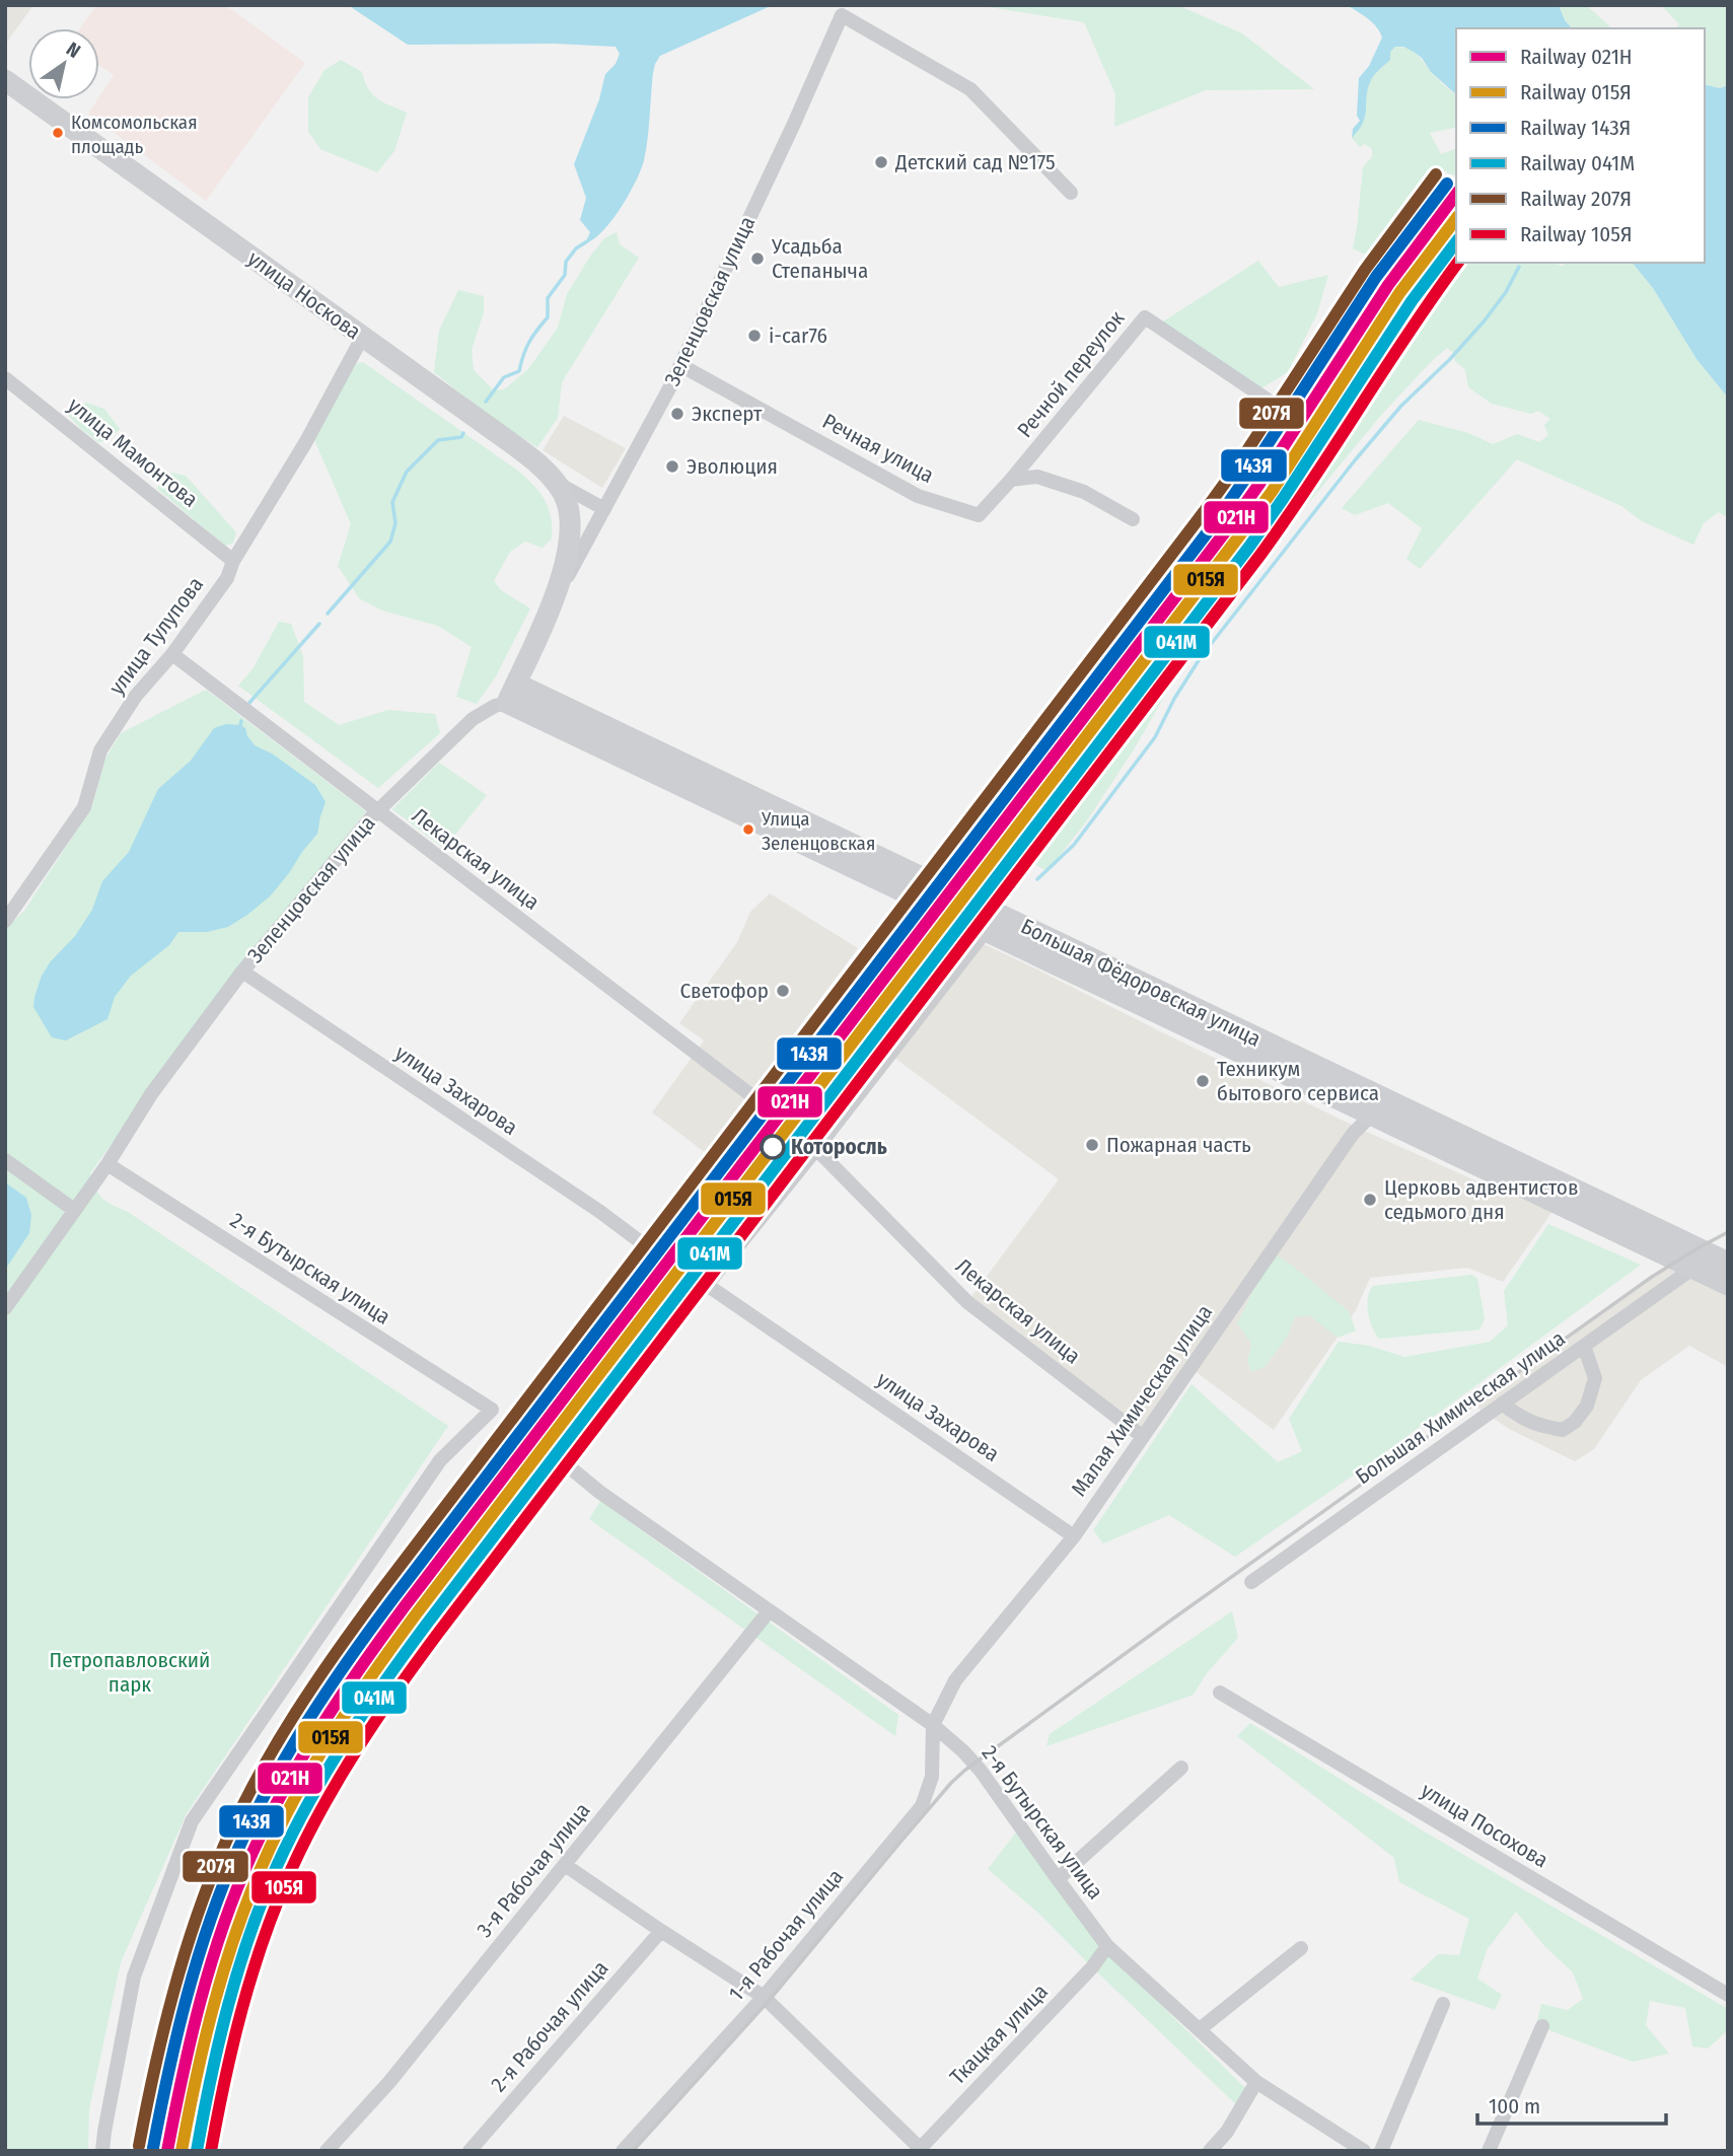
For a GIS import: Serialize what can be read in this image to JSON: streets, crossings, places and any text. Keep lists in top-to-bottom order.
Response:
{
  "streets": {
    "main road": ["улица Носкова", "Зеленцовская улица", "Большая Фёдоровская улица"],
    "street": [
      "Речной переулок",
      "Речная улица",
      "улица Мамонтова",
      "улица Тулупова",
      "Лекарская улица",
      "улица Захарова",
      "2-я Бутырская улица",
      "Малая Химическая улица",
      "Большая Химическая улица",
      "улица Посохова",
      "3-я Рабочая улица",
      "1-я Рабочая улица",
      "2-я Рабочая улица",
      "Ткацкая улица"
    ]
  },
  "crossings": [
    ["улица Носкова", "Зеленцовская улица"],
    ["улица Носкова", "улица Тулупова"],
    ["Зеленцовская улица", "Речная улица"],
    ["Зеленцовская улица", "Лекарская улица"],
    ["Зеленцовская улица", "Большая Фёдоровская улица"],
    ["Зеленцовская улица", "улица Захарова"],
    ["Зеленцовская улица", "2-я Бутырская улица"],
    ["Речной переулок", "Речная улица"],
    ["улица Мамонтова", "улица Тулупова"],
    ["улица Тулупова", "Лекарская улица"],
    ["Лекарская улица", "Малая Химическая улица"],
    ["Большая Фёдоровская улица", "Малая Химическая улица"],
    ["Большая Фёдоровская улица", "Большая Химическая улица"],
    ["улица Захарова", "2-я Бутырская улица"],
    ["улица Захарова", "Малая Химическая улица"],
    ["2-я Бутырская улица", "Малая Химическая улица"],
    ["2-я Бутырская улица", "3-я Рабочая улица"],
    ["2-я Бутырская улица", "1-я Рабочая улица"],
    ["2-я Бутырская улица", "Ткацкая улица"],
    ["Малая Химическая улица", "1-я Рабочая улица"]
  ],
  "parks": ["Петропавловский парк"],
  "places": [
    "Комсомольская площадь",
    "Детский сад №175",
    "Усадьба Степаныча",
    "i-car76",
    "Эксперт",
    "Эволюция",
    "Улица Зеленцовская",
    "Светофор",
    "Техникум бытового сервиса",
    "Пожарная часть",
    "Которосль",
    "Церковь адвентистов седьмого дня"
  ],
  "lines": [
    "rail line 207Я",
    "rail line 143Я",
    "rail line 021Н",
    "rail line 015Я",
    "rail line 041М",
    "rail line 105Я"
  ],
  "legend": [
    "Railway 021Н",
    "Railway 015Я",
    "Railway 143Я",
    "Railway 041М",
    "Railway 207Я",
    "Railway 105Я"
  ],
  "scale_bar": "100 m",
  "north": "top right"
}
